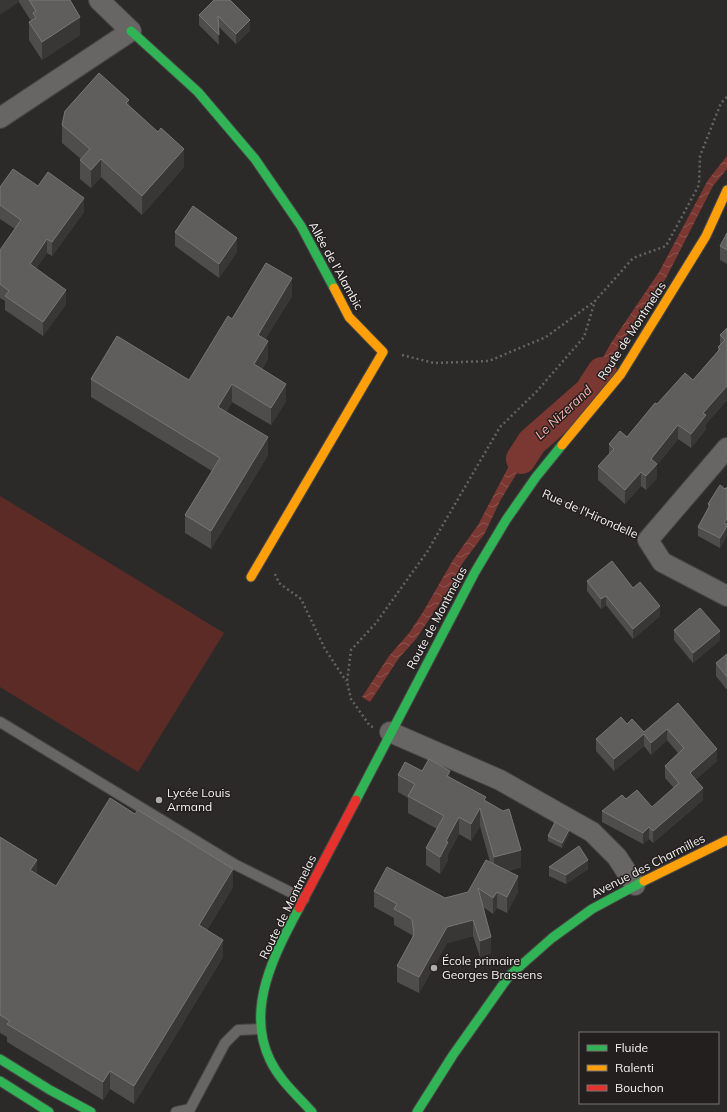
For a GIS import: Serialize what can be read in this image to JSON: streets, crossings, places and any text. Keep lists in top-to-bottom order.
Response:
{
  "streets": {
    "street": [
      "Allée de l'Alambic",
      "Route de Montmelas",
      "Rue de l'Hirondelle",
      "Avenue des Charmilles"
    ]
  },
  "crossings": [
    ["Route de Montmelas", "Rue de l'Hirondelle"]
  ],
  "water": ["Le Nizerand"],
  "places": ["Lycée Louis Armand", "École primaire Georges Brassens"],
  "legend": ["Fluide", "Ralenti", "Bouchon"]
}
